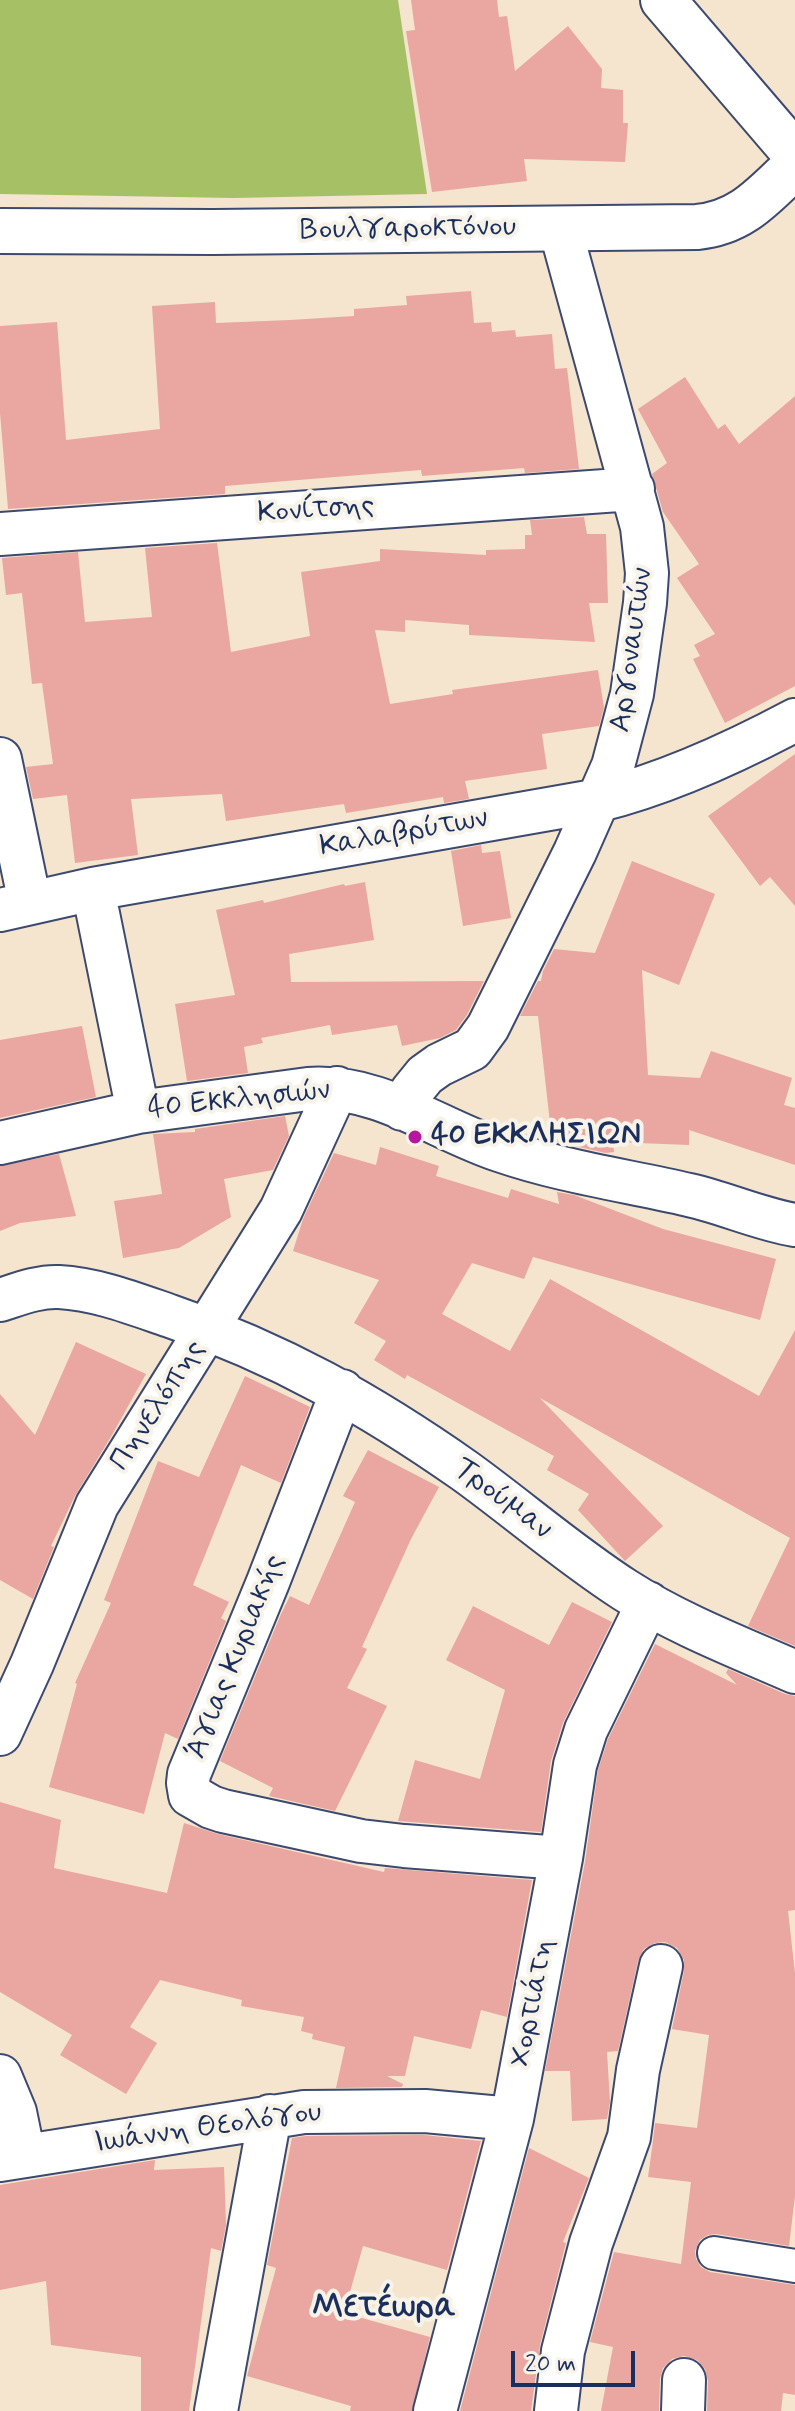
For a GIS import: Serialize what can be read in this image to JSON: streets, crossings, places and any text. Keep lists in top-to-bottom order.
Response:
{
  "streets": {
    "street": [
      "Βουλγαροκτόνου",
      "Κονίτσης",
      "Αργοναυτών",
      "Καλαβρύτων",
      "40 Εκκλησιών",
      "Πηνελόπης",
      "Τρούμαν",
      "Άγιας Κυριακής",
      "Χορτιάτη",
      "Ιωάννη Θεολόγου"
    ]
  },
  "crossings": [
    ["Βουλγαροκτόνου", "Αργοναυτών"],
    ["Κονίτσης", "Αργοναυτών"],
    ["Αργοναυτών", "Καλαβρύτων"],
    ["Αργοναυτών", "40 Εκκλησιών"],
    ["40 Εκκλησιών", "Πηνελόπης"],
    ["Πηνελόπης", "Τρούμαν"],
    ["Τρούμαν", "Άγιας Κυριακής"],
    ["Τρούμαν", "Χορτιάτη"],
    ["Άγιας Κυριακής", "Χορτιάτη"],
    ["Χορτιάτη", "Ιωάννη Θεολόγου"]
  ],
  "districts": ["Μετέωρα"],
  "places": ["40 ΕΚΚΛΗΣΙΩΝ"],
  "scale_bar": "20 m"
}
